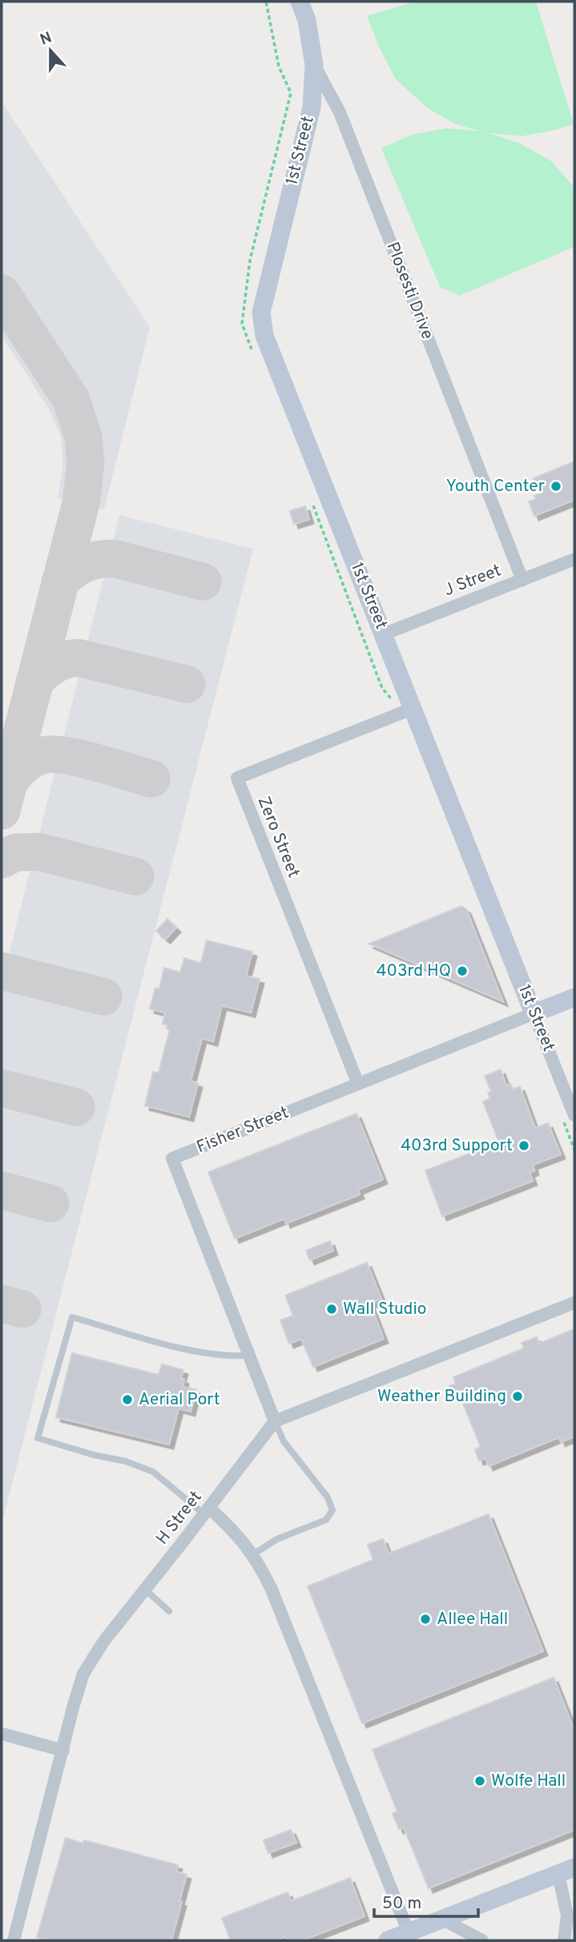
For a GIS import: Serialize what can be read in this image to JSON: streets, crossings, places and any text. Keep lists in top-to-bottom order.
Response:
{
  "streets": {
    "street": [
      "1st Street",
      "Plosesti Drive",
      "J Street",
      "Zero Street",
      "Fisher Street",
      "H Street"
    ]
  },
  "crossings": [
    ["1st Street", "Plosesti Drive"],
    ["1st Street", "J Street"],
    ["1st Street", "Zero Street"],
    ["1st Street", "Fisher Street"],
    ["Plosesti Drive", "J Street"],
    ["Zero Street", "Fisher Street"],
    ["Fisher Street", "H Street"]
  ],
  "places": [
    "Youth Center",
    "403rd HQ",
    "403rd Support",
    "Wall Studio",
    "Weather Building",
    "Aerial Port",
    "Allee Hall",
    "Wolfe Hall"
  ],
  "scale_bar": "50 m",
  "north": "top"
}
